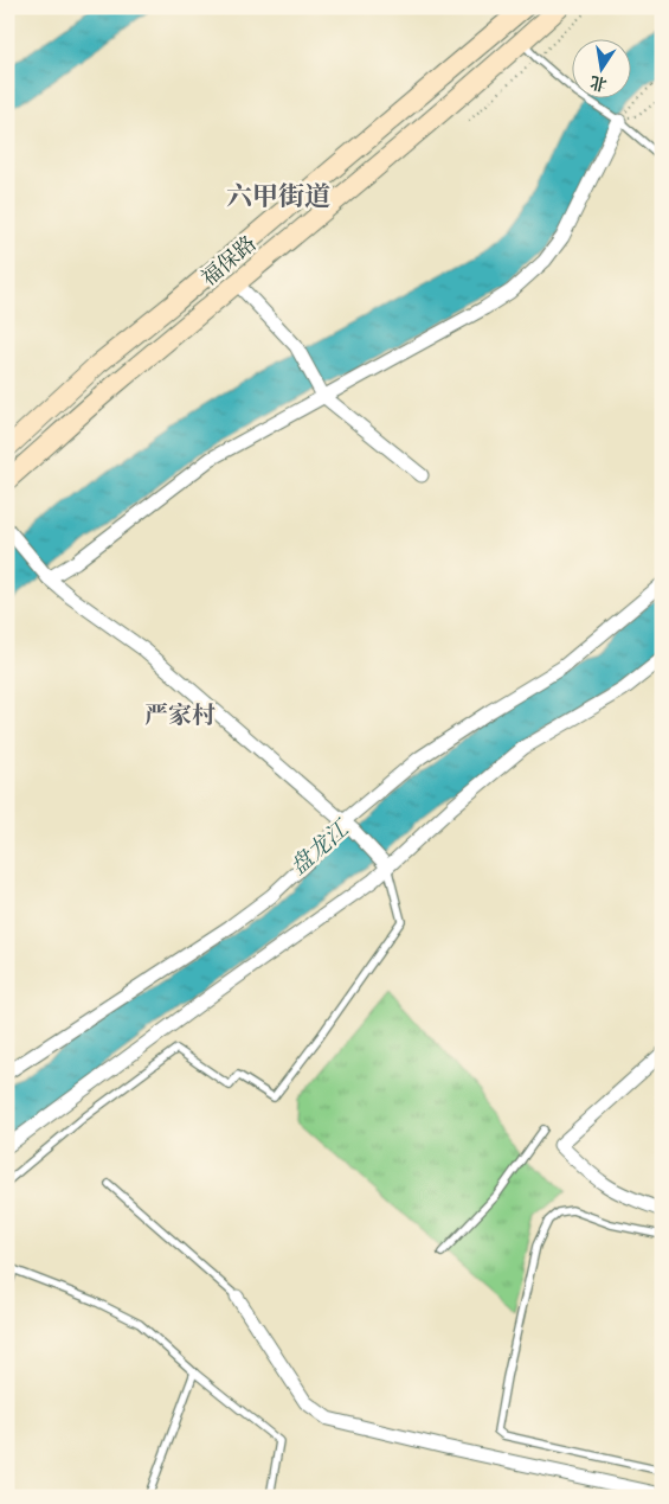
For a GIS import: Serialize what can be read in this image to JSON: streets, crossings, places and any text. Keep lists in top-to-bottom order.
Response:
{
  "streets": {
    "main road": ["福保路"]
  },
  "districts": ["六甲街道", "严家村"],
  "water": ["盘龙江"],
  "north": "bottom"
}
